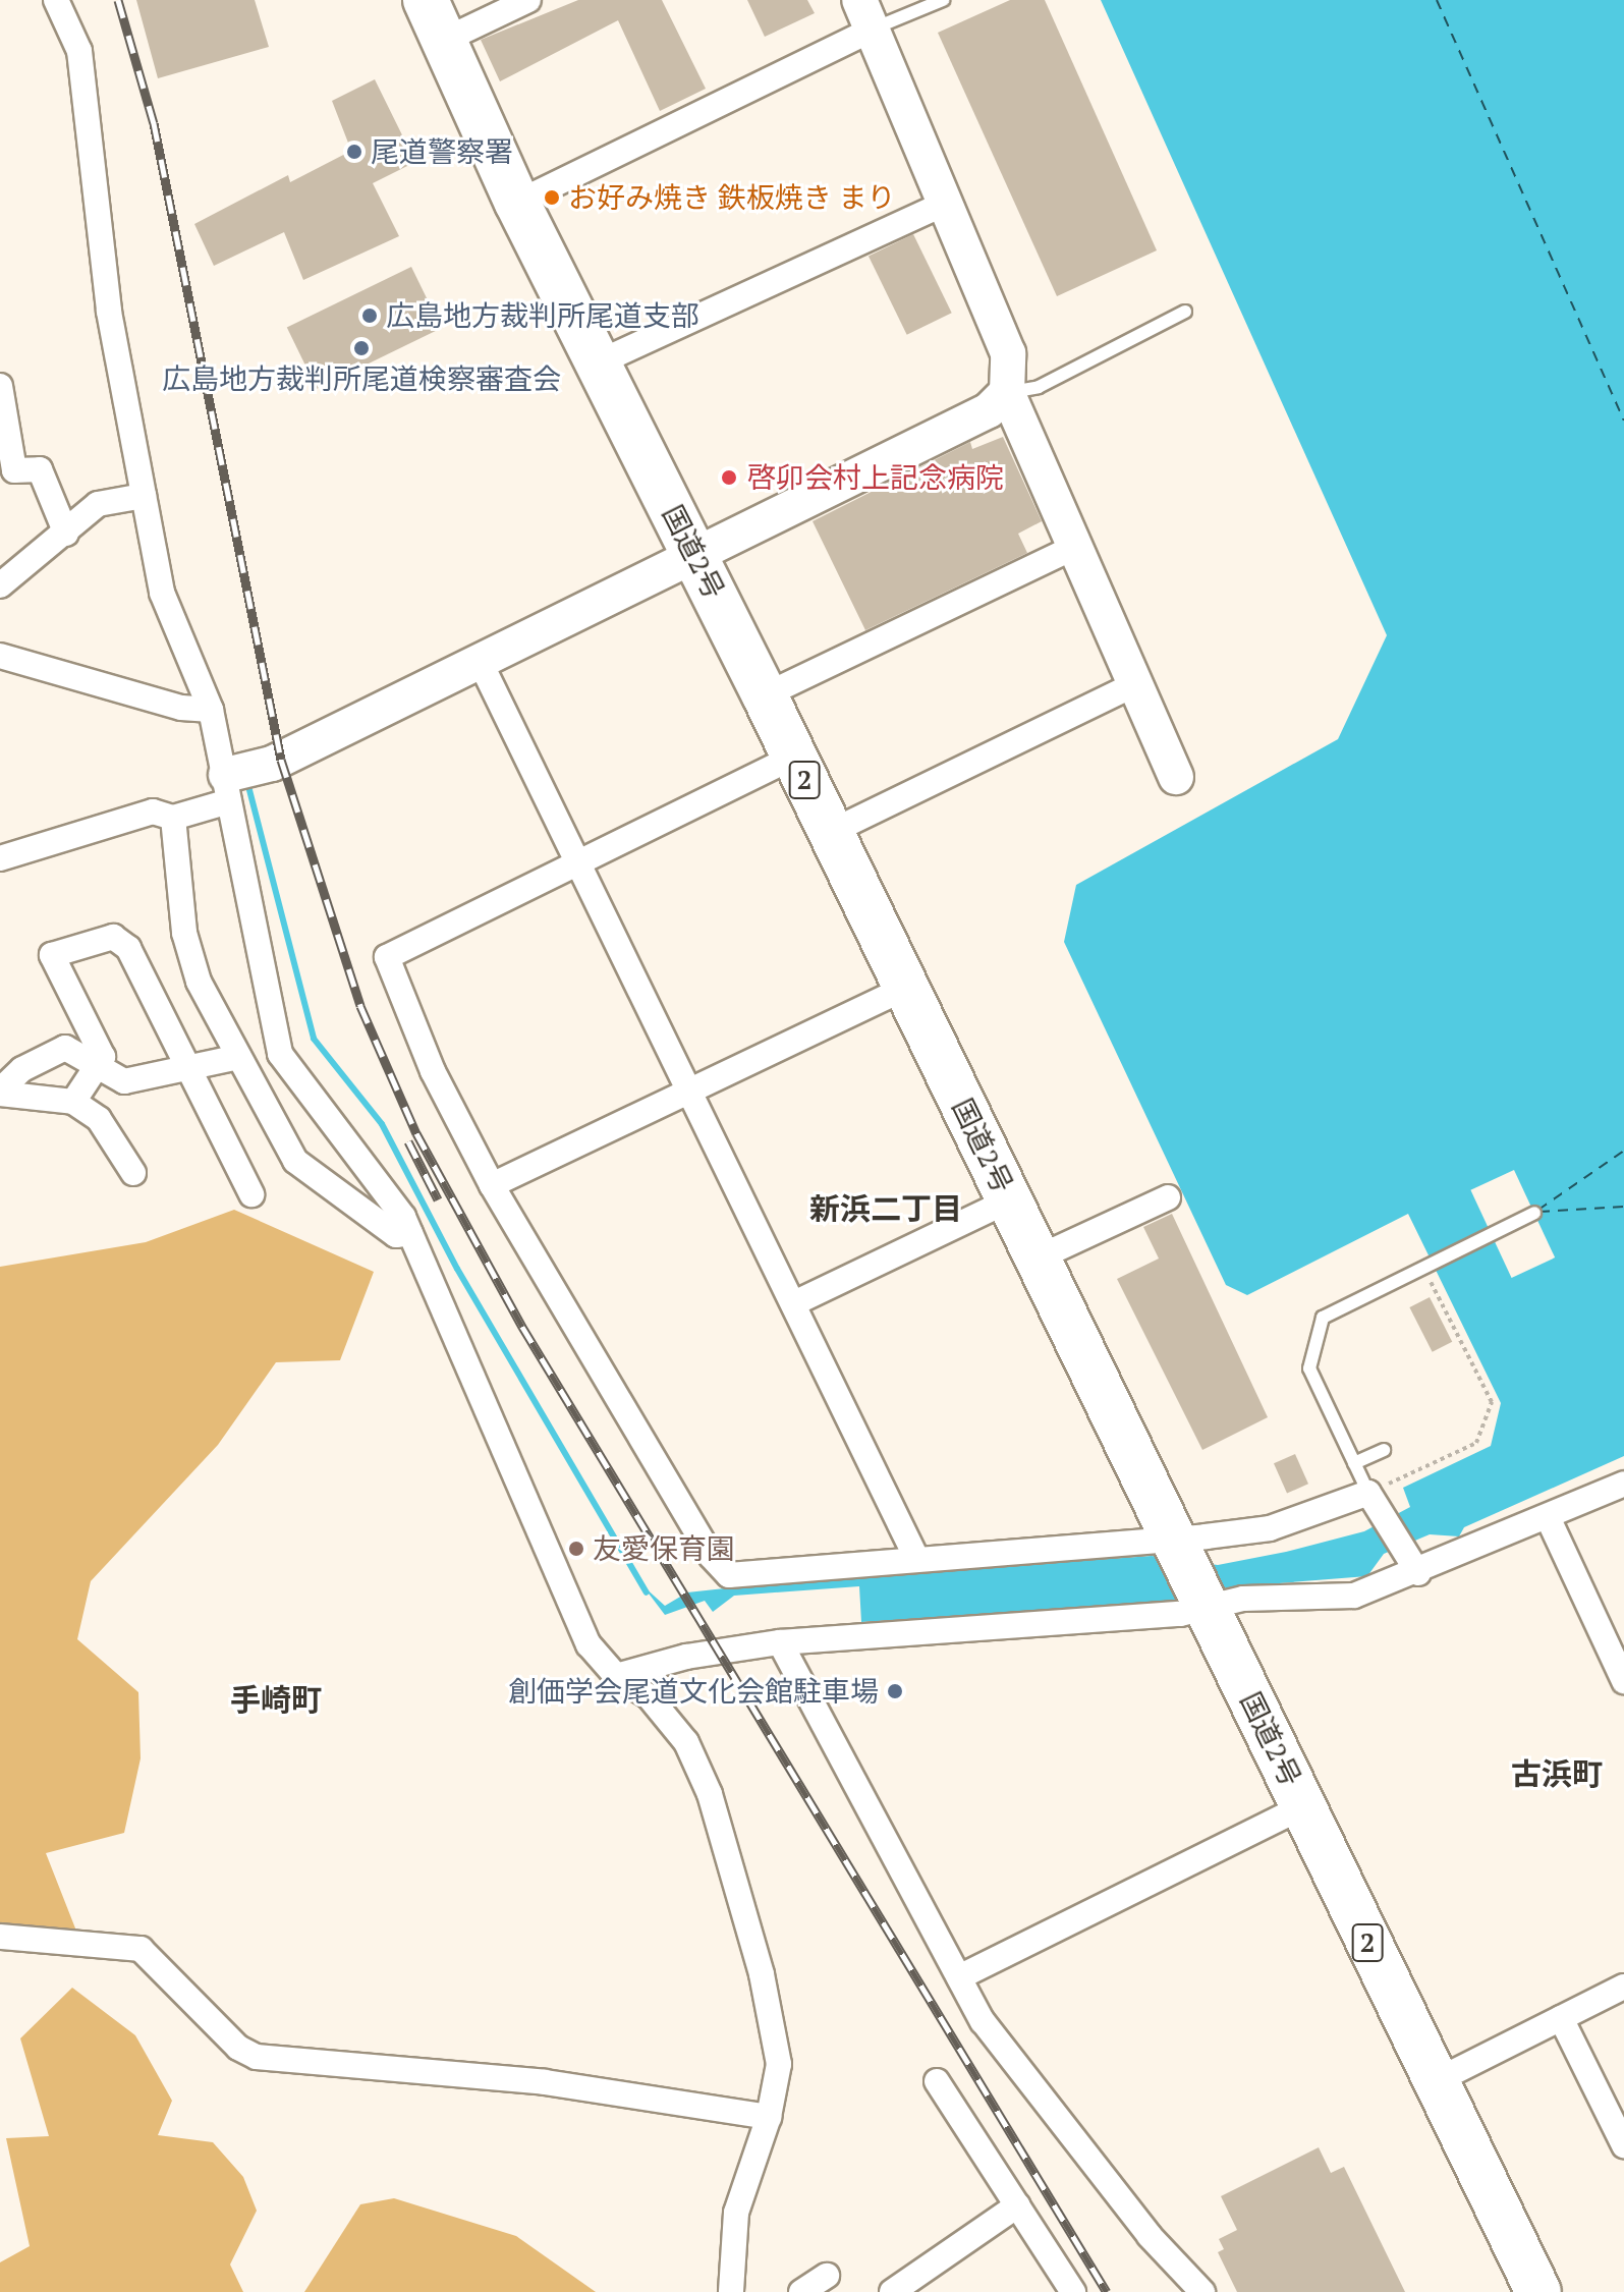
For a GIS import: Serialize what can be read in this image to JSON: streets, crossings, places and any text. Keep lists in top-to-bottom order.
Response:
{
  "streets": {
    "highway": ["国道2号", "2"]
  },
  "districts": ["新浜二丁目", "手崎町", "古浜町"],
  "places": [
    "尾道警察署",
    "お好み焼き 鉄板焼き まり",
    "広島地方裁判所尾道支部",
    "広島地方裁判所尾道検察審査会",
    "啓卯会村上記念病院",
    "友愛保育園",
    "創価学会尾道文化会館駐車場"
  ]
}
